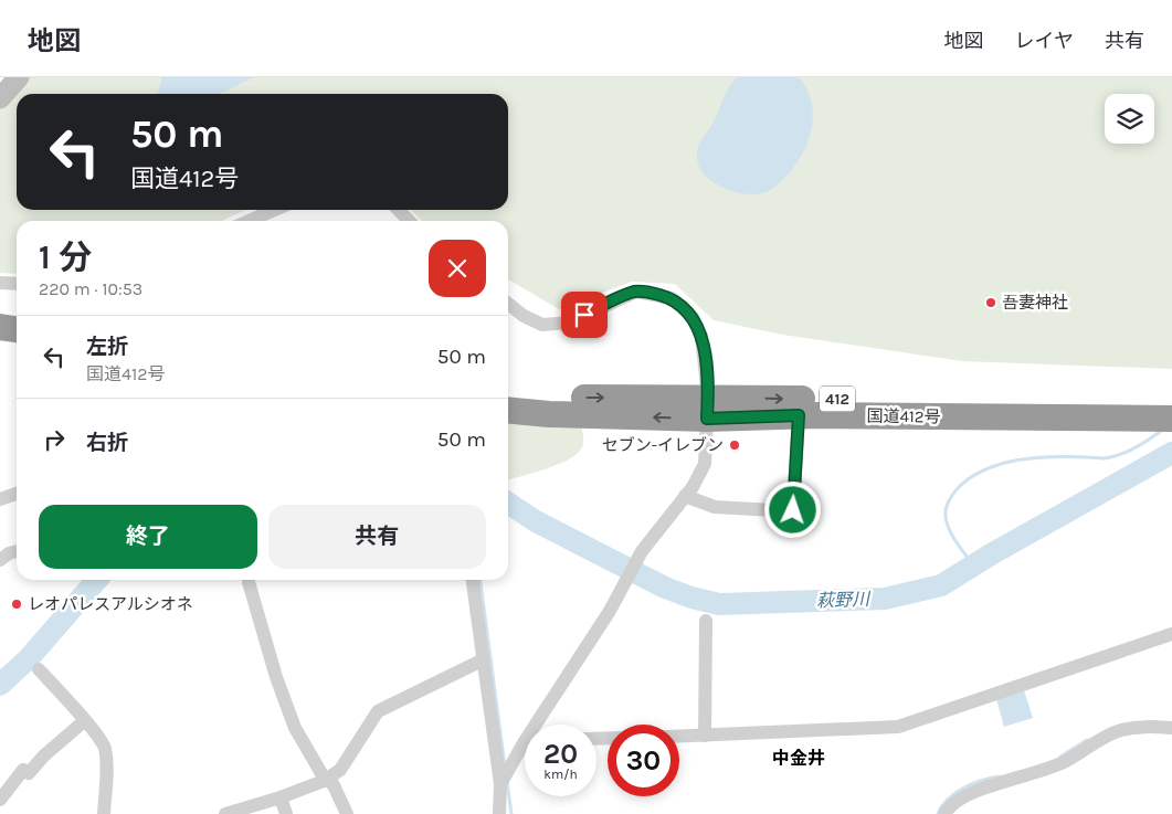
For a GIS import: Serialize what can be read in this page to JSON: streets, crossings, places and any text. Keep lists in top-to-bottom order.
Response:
{
  "streets": {
    "highway": ["412", "国道412号"]
  },
  "districts": ["中金井"],
  "water": ["萩野川"],
  "places": ["吾妻神社", "セブン-イレブン", "レオパレスアルシオネ"],
  "page": {
    "header": "地図",
    "nav": ["地図", "レイヤ", "共有"],
    "turn": ["50 m", "国道412号"],
    "heading": ["1 分", "220 m · 10:53"],
    "list": [
      {
        "name": "左折",
        "note": "国道412号",
        "value": "50 m"
      },
      {
        "name": "右折",
        "value": "50 m"
      }
    ],
    "buttons": ["終了", "共有"],
    "speed": "20 km/h",
    "limit": "30"
  }
}
